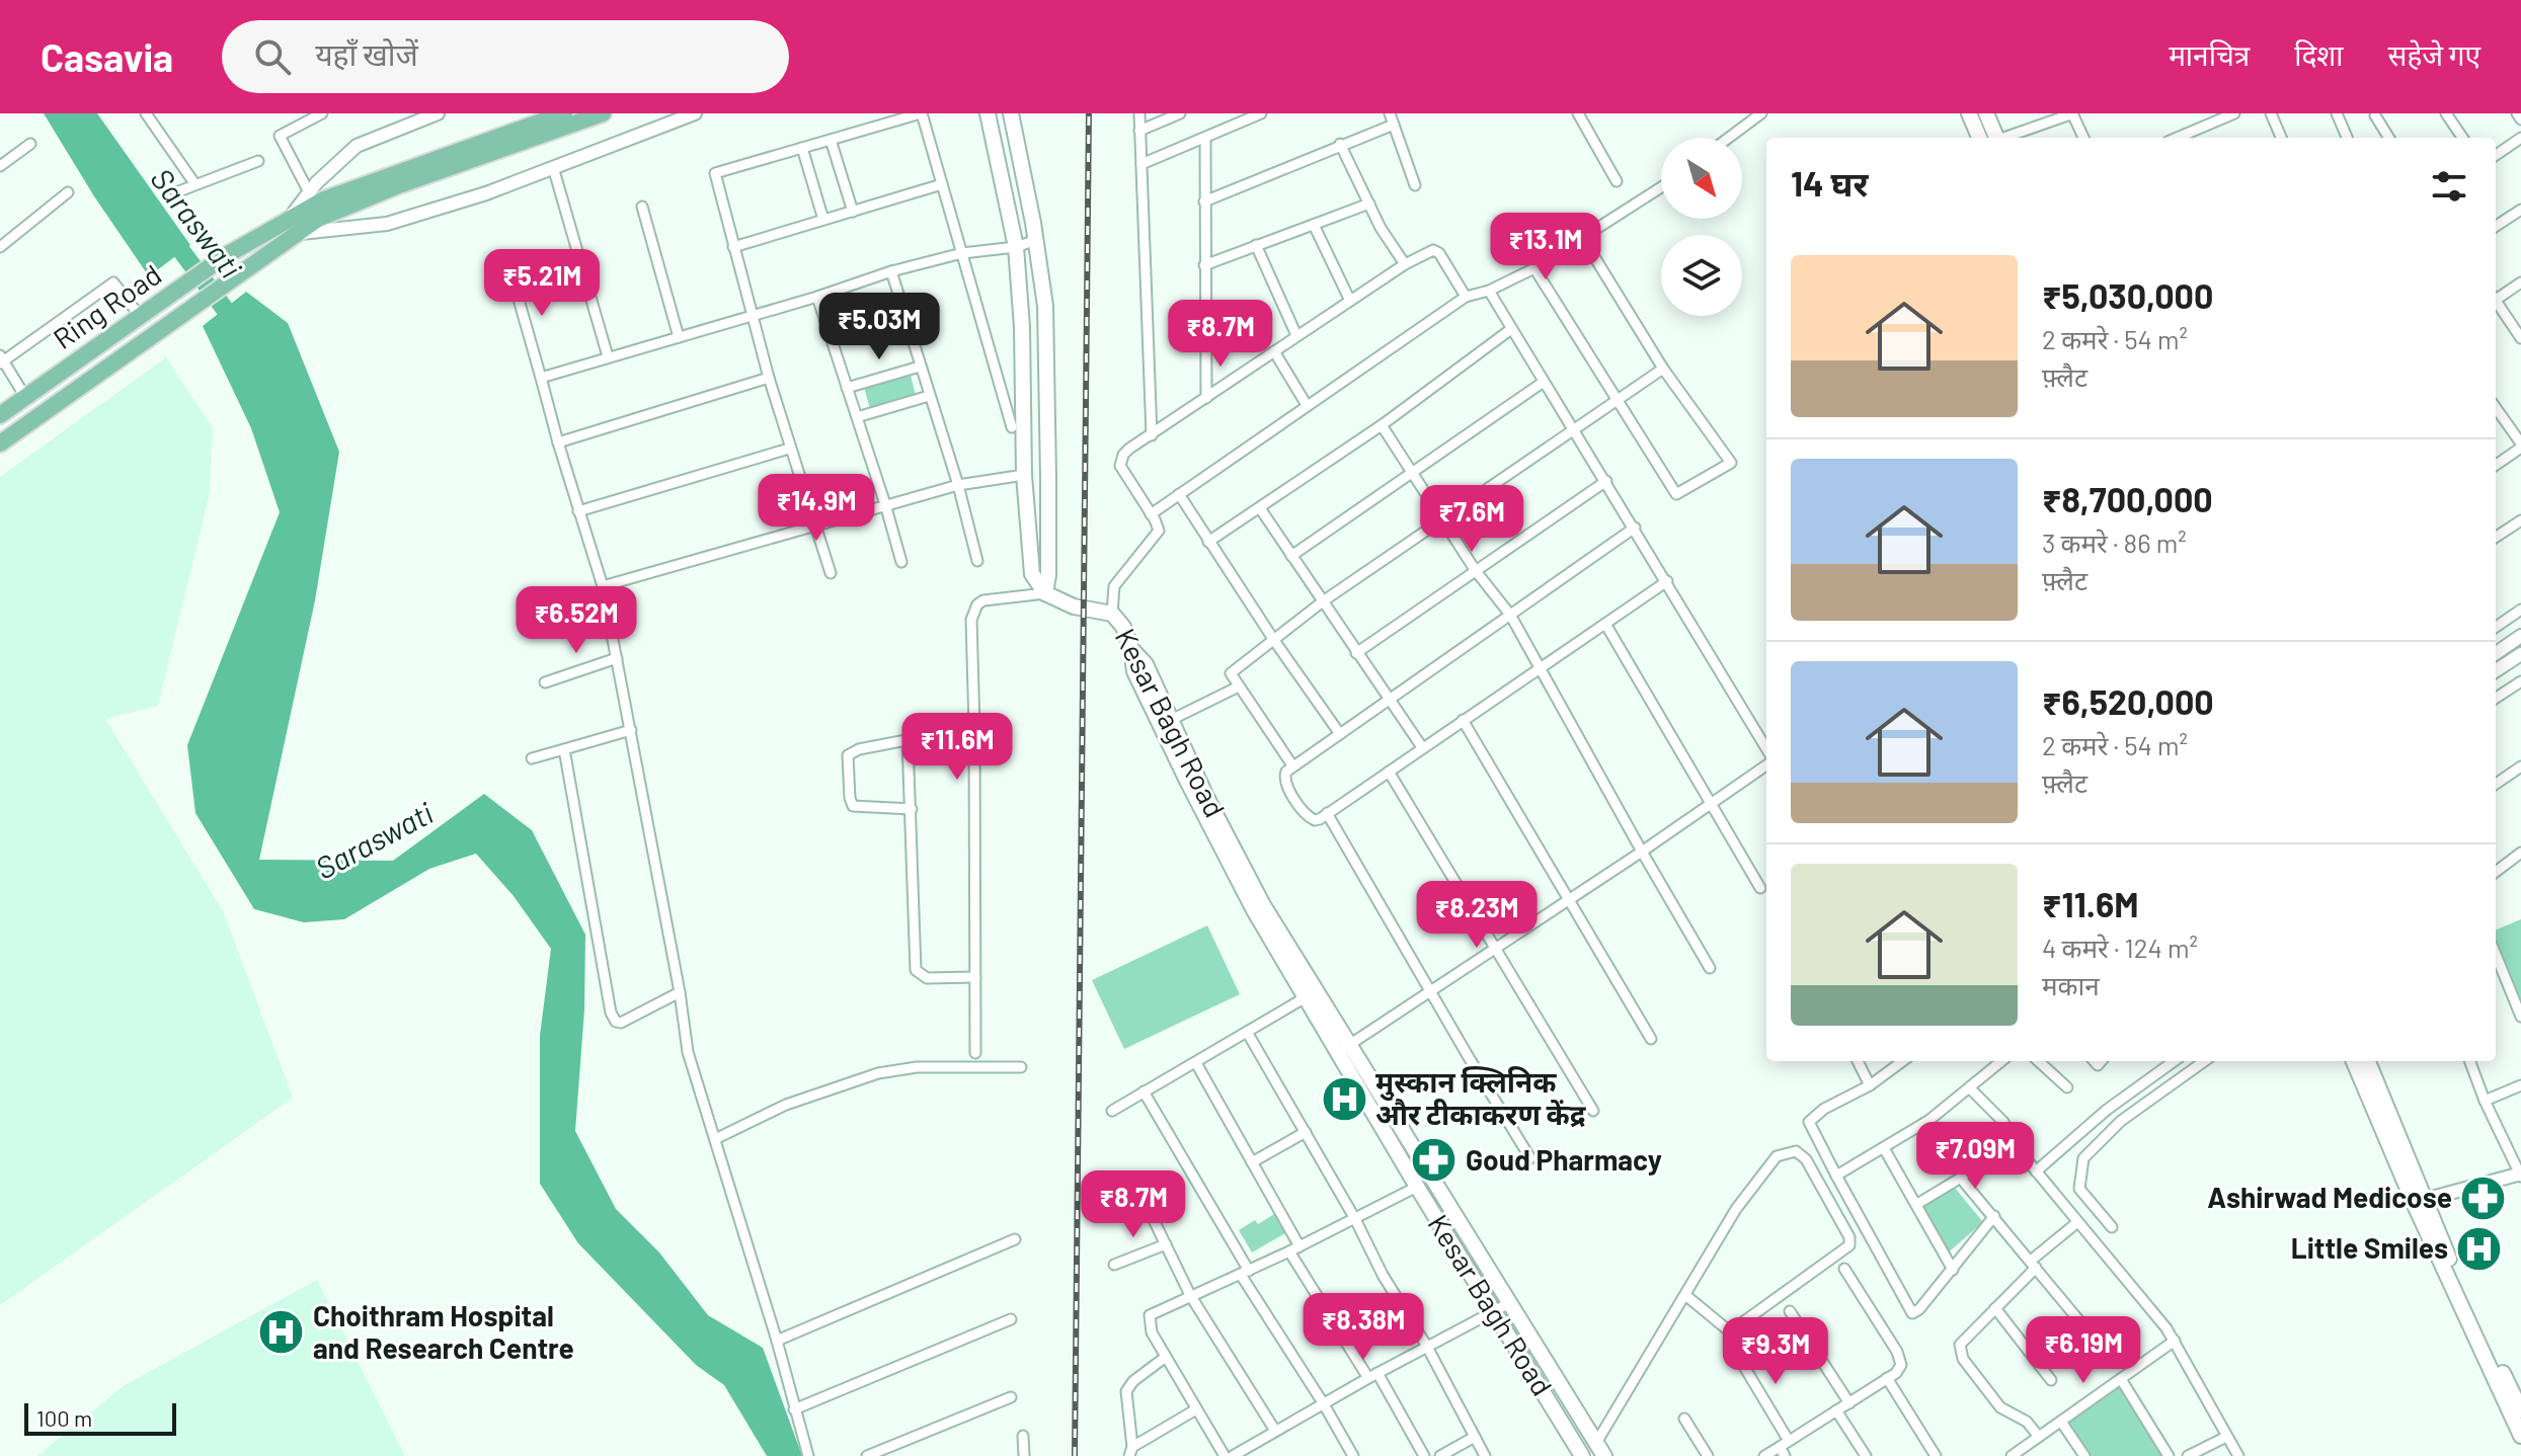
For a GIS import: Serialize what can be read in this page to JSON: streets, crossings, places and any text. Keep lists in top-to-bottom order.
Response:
{
  "streets": {
    "highway": ["Ring Road"],
    "main road": ["Kesar Bagh Road"]
  },
  "water": ["Saraswati"],
  "places": {
    "hospital": ["मुस्कान क्लिनिक और टीकाकरण केंद्र", "Little Smiles", "Choithram Hospital and Research Centre"],
    "pharmacy": ["Goud Pharmacy", "Ashirwad Medicose"]
  },
  "scale_bar": "100 m",
  "north": "bottom right",
  "page": {
    "header": "Casavia",
    "search": "यहाँ खोजें",
    "nav": ["मानचित्र", "दिशा", "सहेजे गए"],
    "heading": "14 घर",
    "price": [
      "₹13.1M",
      "₹5.21M",
      "₹5.03M",
      "₹8.7M",
      "₹14.9M",
      "₹7.6M",
      "₹6.52M",
      "₹11.6M",
      "₹8.23M",
      "₹7.09M",
      "₹8.7M",
      "₹8.38M",
      "₹6.19M",
      "₹9.3M"
    ],
    "list": [
      {
        "name": "₹5,030,000",
        "note": "2 कमरे · 54 m² · फ़्लैट"
      },
      {
        "name": "₹8,700,000",
        "note": "3 कमरे · 86 m² · फ़्लैट"
      },
      {
        "name": "₹6,520,000",
        "note": "2 कमरे · 54 m² · फ़्लैट"
      },
      {
        "name": "₹11.6M",
        "note": "4 कमरे · 124 m² · मकान"
      }
    ],
    "scale": "100 m"
  }
}
